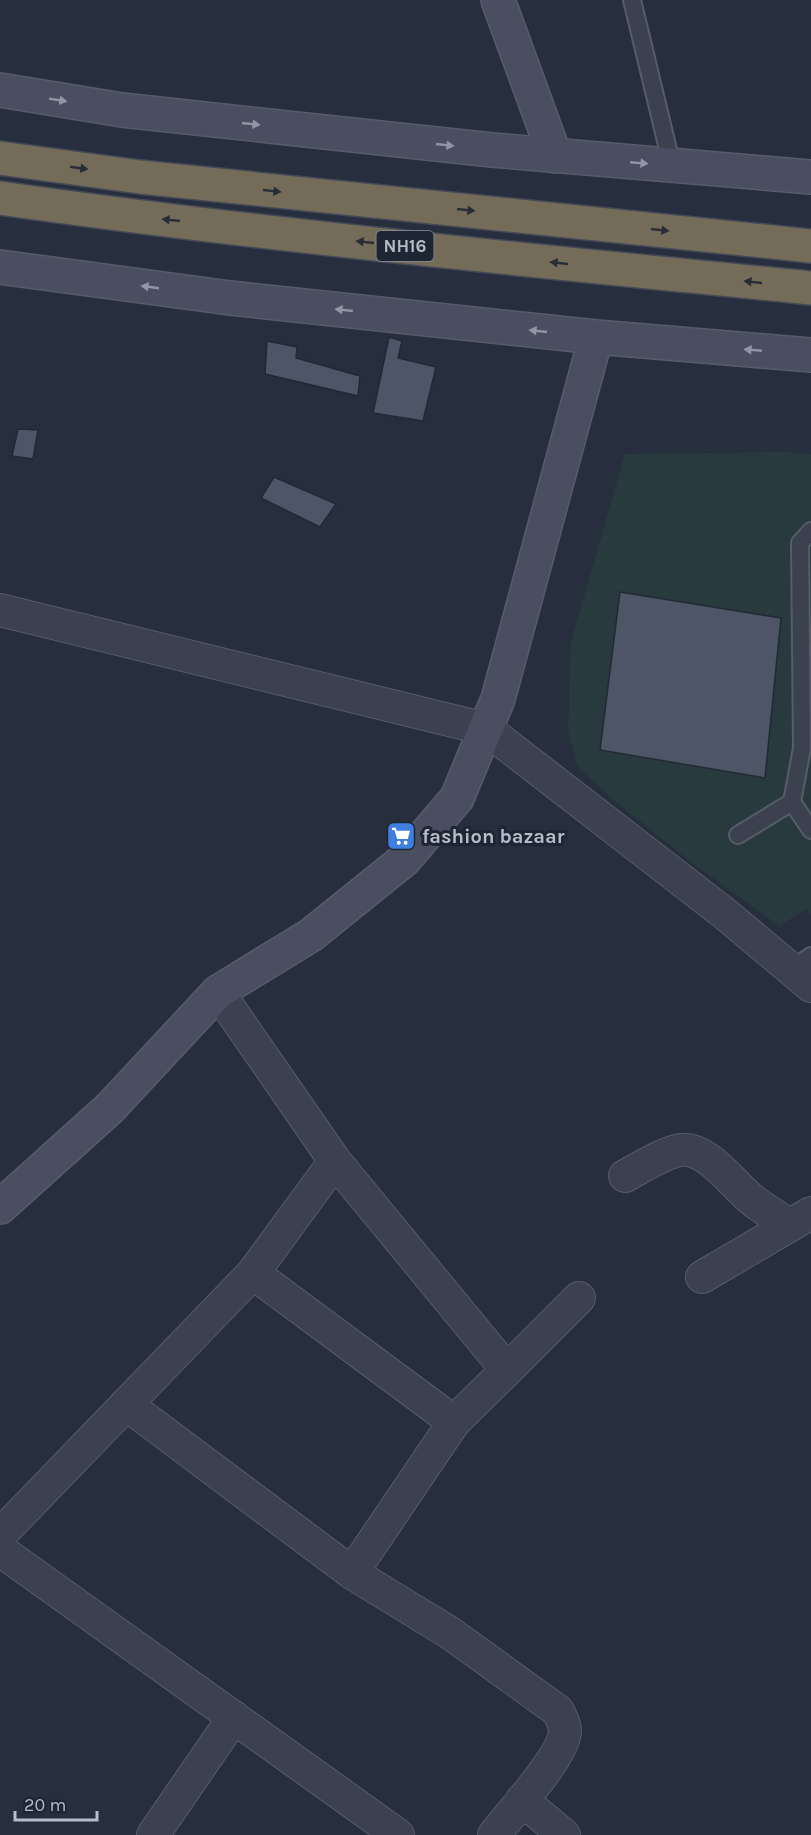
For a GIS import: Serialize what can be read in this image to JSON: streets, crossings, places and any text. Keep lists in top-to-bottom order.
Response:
{
  "streets": {
    "highway": ["NH16"]
  },
  "places": {
    "supermarket": ["fashion bazaar"]
  },
  "scale_bar": "20 m"
}
